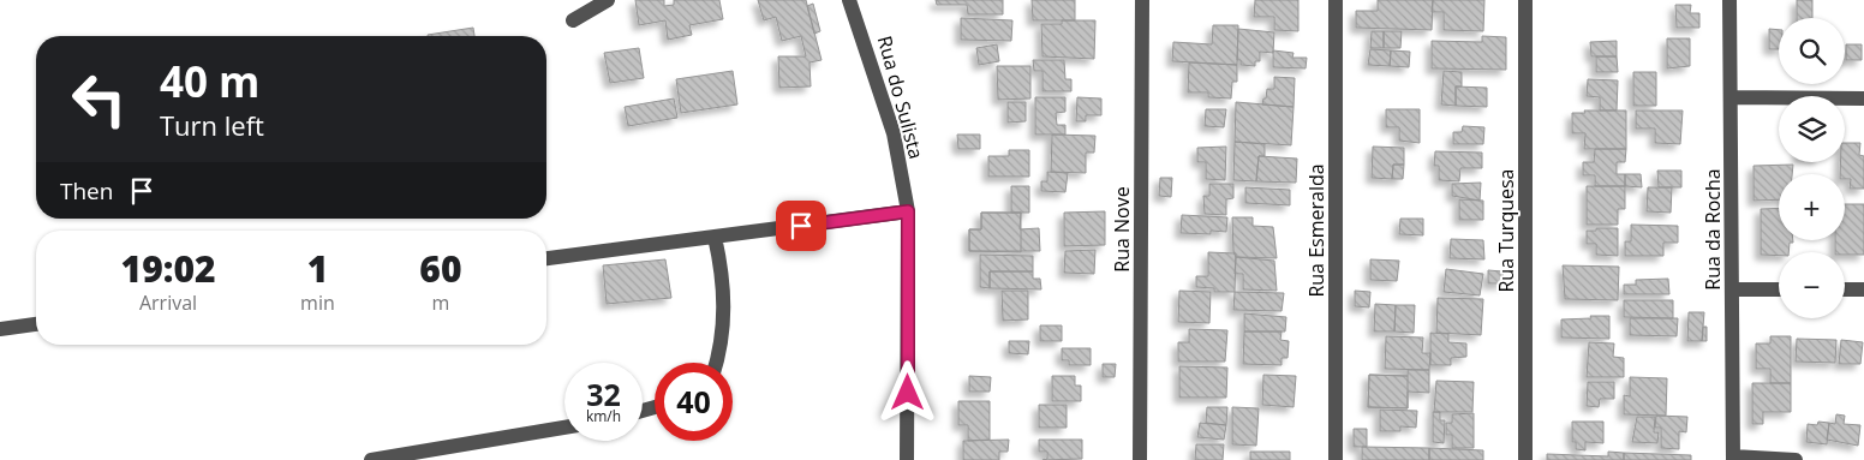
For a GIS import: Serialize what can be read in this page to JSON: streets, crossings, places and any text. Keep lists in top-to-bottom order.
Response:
{
  "streets": {
    "street": [
      "Rua do Sulista",
      "Rua Nove",
      "Rua da Rocha",
      "Rua Esmeralda",
      "Rua Turquesa"
    ]
  },
  "page": {
    "map_buttons": ["+", "−"],
    "turn": ["40 m", "Turn left"],
    "then": "Then",
    "eta": [
      "19:02",
      "Arrival",
      "1",
      "min",
      "60",
      "m"
    ],
    "speed": "32 km/h",
    "limit": "40"
  }
}
